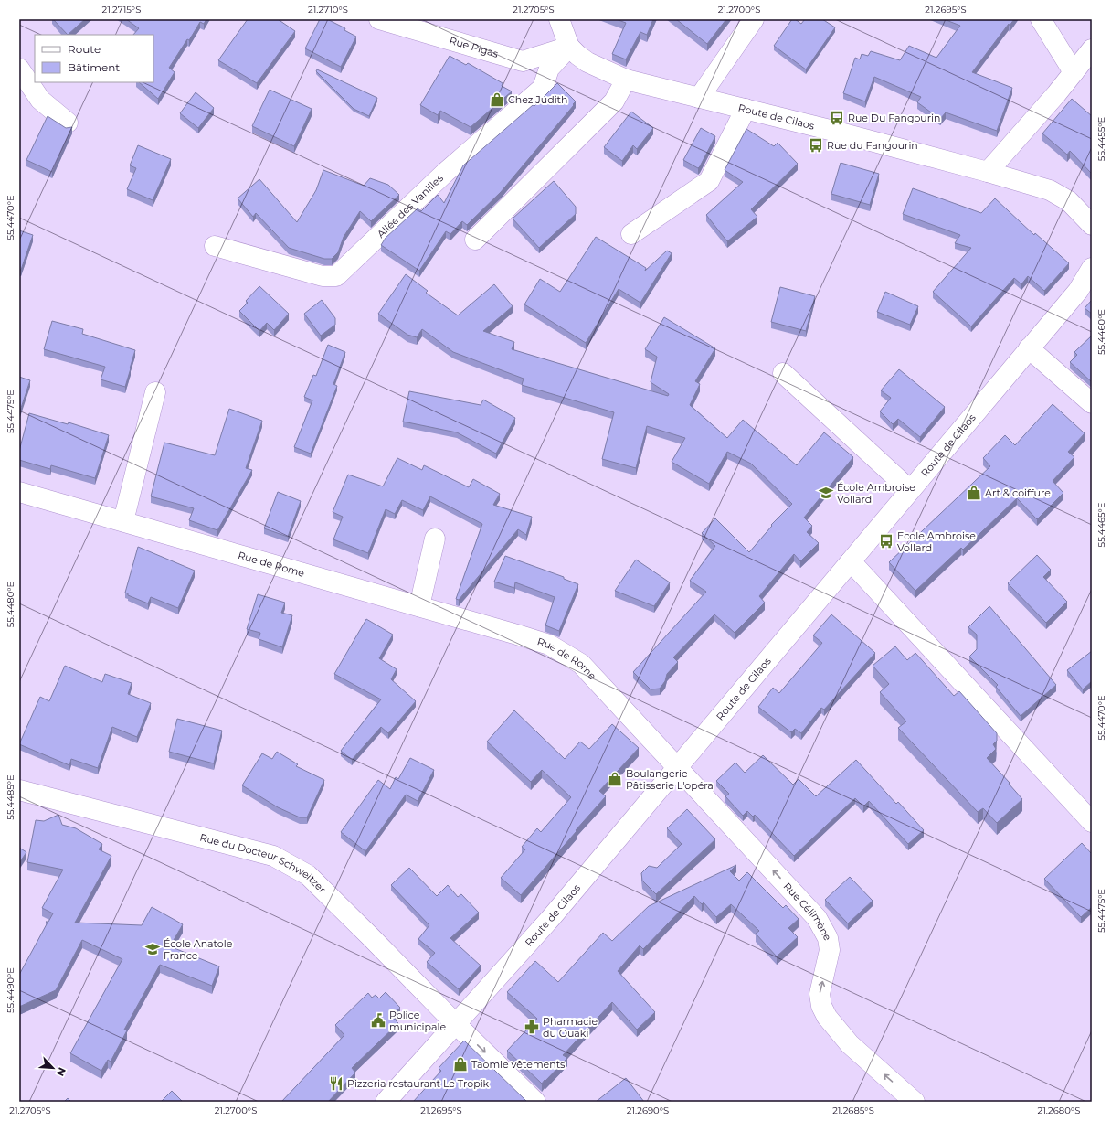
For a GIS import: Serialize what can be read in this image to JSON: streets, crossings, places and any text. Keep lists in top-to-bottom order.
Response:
{
  "streets": {
    "street": [
      "Rue Pigas",
      "Route de Cilaos",
      "Allée des Vanilles",
      "Rue de Rome",
      "Rue du Docteur Schweitzer",
      "Rue Célimène"
    ]
  },
  "crossings": [
    ["Rue Pigas", "Route de Cilaos"],
    ["Rue Pigas", "Allée des Vanilles"],
    ["Route de Cilaos", "Allée des Vanilles"],
    ["Route de Cilaos", "Rue de Rome"],
    ["Route de Cilaos", "Rue du Docteur Schweitzer"],
    ["Route de Cilaos", "Rue Célimène"],
    ["Rue de Rome", "Rue Célimène"]
  ],
  "one_way": ["Rue Célimène"],
  "places": {
    "shop": [
      "Chez Judith",
      "Art & coiffure",
      "Boulangerie Pâtisserie L'opéra",
      "Taomie vêtements"
    ],
    "bus stop": ["Rue Du Fangourin", "Rue du Fangourin", "Ecole Ambroise Vollard"],
    "school or university": ["École Ambroise Vollard", "École Anatole France"],
    "public building": ["Police municipale"],
    "pharmacy": ["Pharmacie du Ouaki"],
    "restaurant": ["Pizzeria restaurant Le Tropik"]
  },
  "legend": ["Route", "Bâtiment"],
  "north": "bottom right",
  "coordinates": [
    "21.2715°S",
    "21.2710°S",
    "21.2705°S",
    "21.2700°S",
    "21.2695°S",
    "55.4455°E",
    "55.4470°E",
    "55.4460°E",
    "55.4475°E",
    "55.4465°E",
    "55.4480°E",
    "55.4485°E",
    "55.4490°E",
    "21.2690°S",
    "21.2685°S",
    "21.2680°S"
  ]
}
